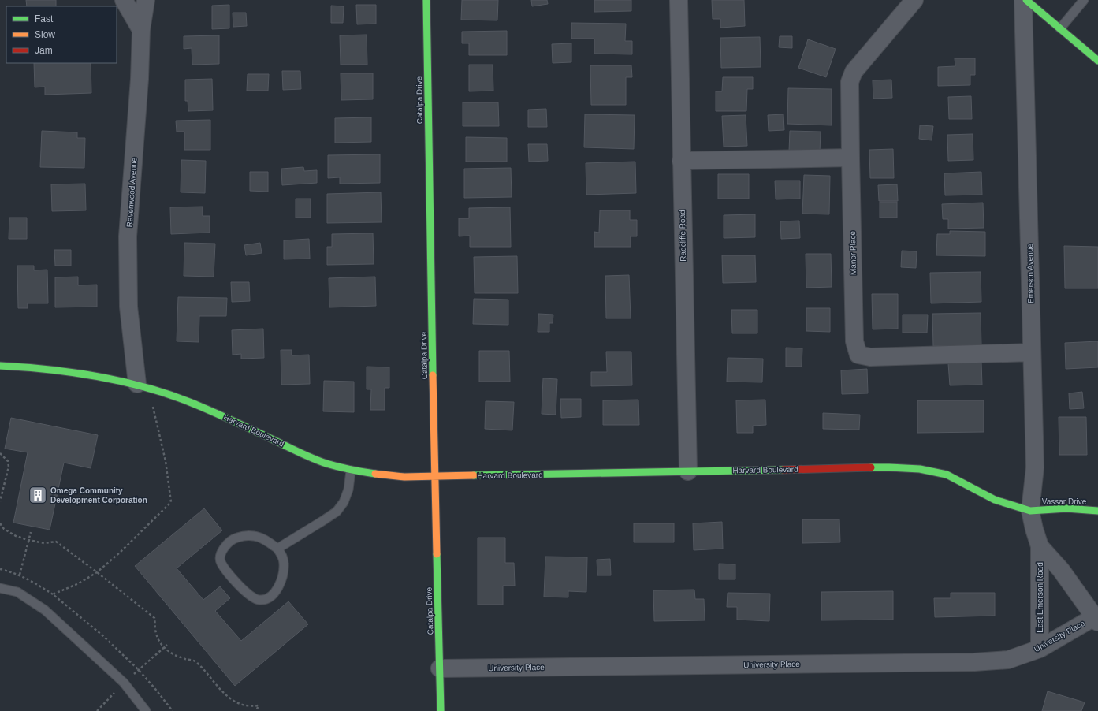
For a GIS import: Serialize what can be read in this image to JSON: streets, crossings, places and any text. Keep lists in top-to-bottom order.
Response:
{
  "streets": {
    "street": [
      "Catalpa Drive",
      "Ravenwood Avenue",
      "Radcliffe Road",
      "Manor Place",
      "Emerson Avenue",
      "Harvard Boulevard",
      "Vassar Drive",
      "East Emerson Road",
      "University Place"
    ]
  },
  "crossings": [
    ["Catalpa Drive", "Harvard Boulevard"],
    ["Catalpa Drive", "University Place"],
    ["Ravenwood Avenue", "Harvard Boulevard"],
    ["Radcliffe Road", "Harvard Boulevard"],
    ["Manor Place", "Emerson Avenue"],
    ["Emerson Avenue", "Harvard Boulevard"],
    ["Emerson Avenue", "Vassar Drive"],
    ["Emerson Avenue", "East Emerson Road"],
    ["Harvard Boulevard", "Vassar Drive"],
    ["East Emerson Road", "University Place"]
  ],
  "places": {
    "building": ["Omega Community Development Corporation"]
  },
  "legend": ["Fast", "Slow", "Jam"]
}
